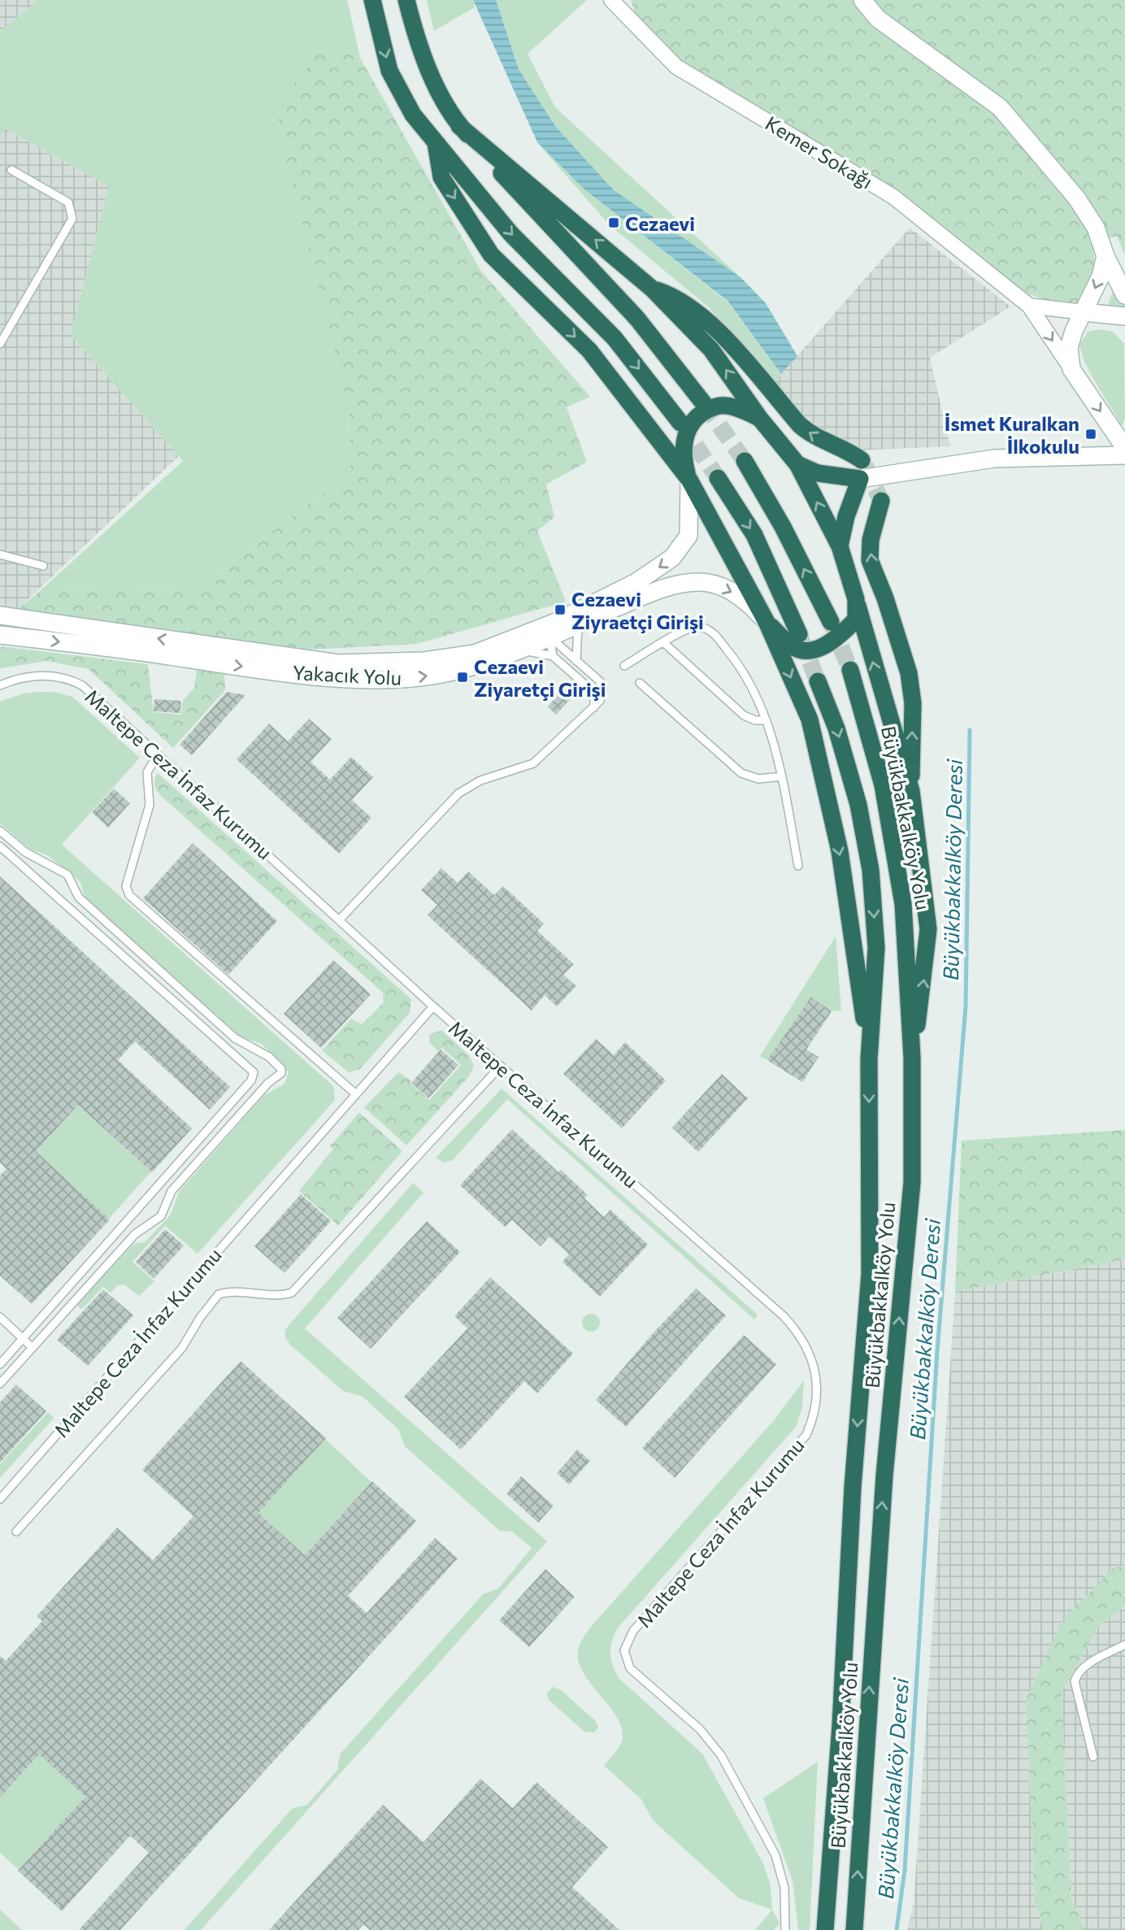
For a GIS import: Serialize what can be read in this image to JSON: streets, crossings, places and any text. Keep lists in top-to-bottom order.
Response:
{
  "streets": {
    "highway": ["Büyükbakkalköy Yolu"],
    "main road": ["Kemer Sokağı", "Yakacık Yolu"],
    "lane": ["Maltepe Ceza İnfaz Kurumu"]
  },
  "water": ["Büyükbakkalköy Deresi"],
  "places": {
    "transit": [
      "Cezaevi",
      "İsmet Kuralkan İlkokulu",
      "Cezaevi Ziyraetçi Girişi",
      "Cezaevi Ziyaretçi Girişi"
    ]
  }
}
